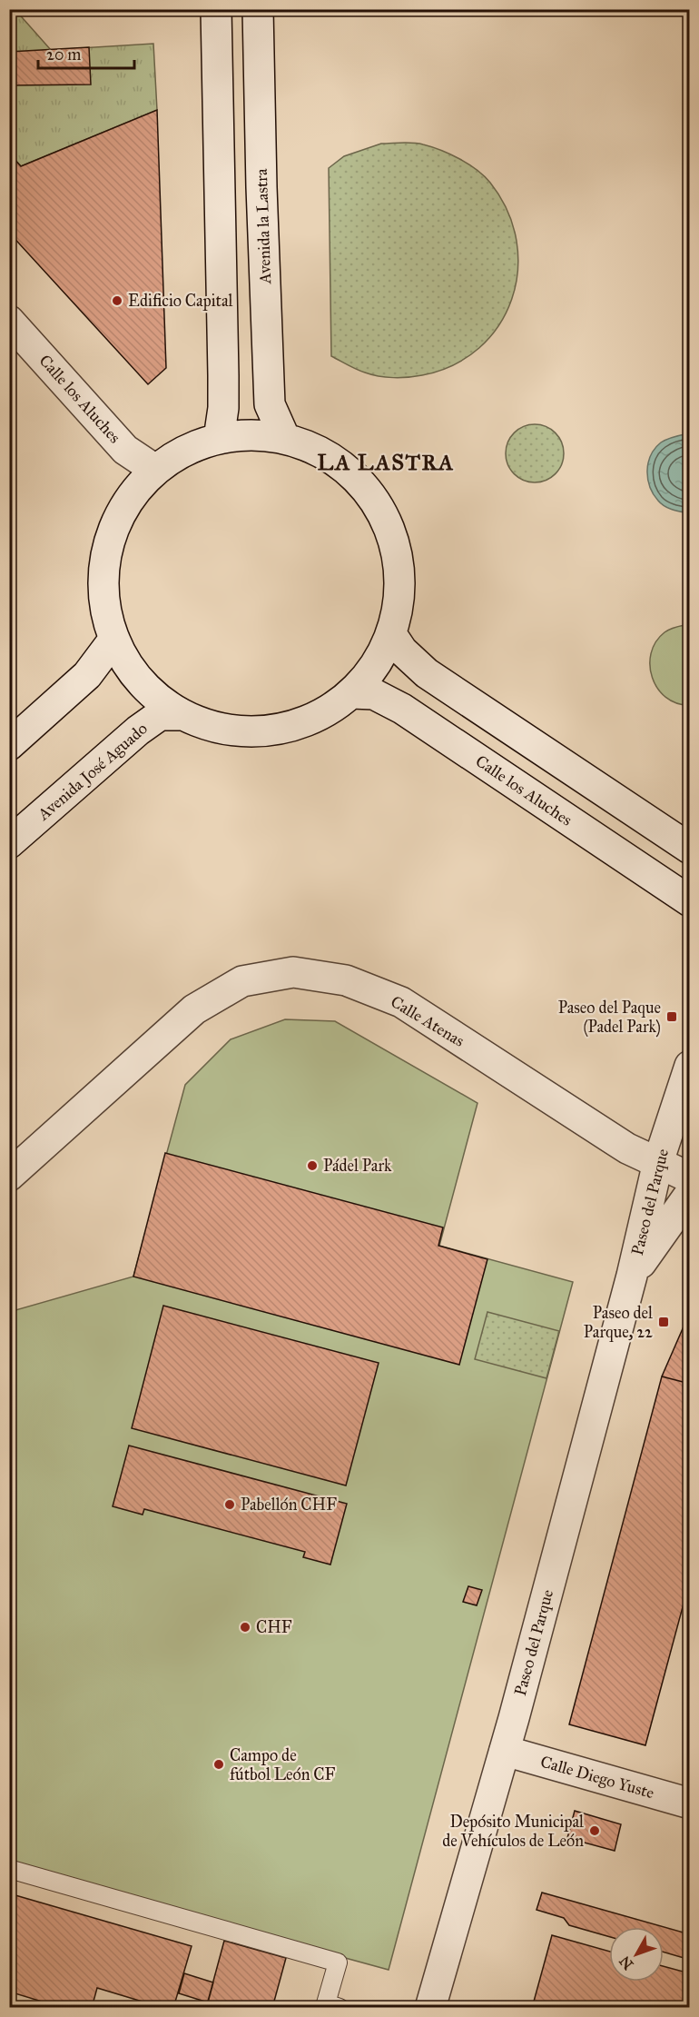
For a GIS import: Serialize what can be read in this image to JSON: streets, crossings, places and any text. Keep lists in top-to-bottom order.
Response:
{
  "streets": {
    "main road": [
      "Avenida la Lastra",
      "Calle los Aluches",
      "Avenida José Aguado",
      "Calle Atenas",
      "Paseo del Parque",
      "Calle Diego Yuste"
    ]
  },
  "crossings": [
    ["Calle Atenas", "Paseo del Parque"],
    ["Paseo del Parque", "Calle Diego Yuste"]
  ],
  "districts": ["LA LASTRA"],
  "places": {
    "other": [
      "Edificio Capital",
      "Pádel Park",
      "Pabellón CHF",
      "CHF",
      "Campo de fútbol León CF",
      "Depósito Municipal de Vehículos de León"
    ],
    "transit": ["Paseo del Paque (Padel Park)", "Paseo del Parque, 22"]
  },
  "scale_bar": "20 m",
  "north": "bottom left"
}
